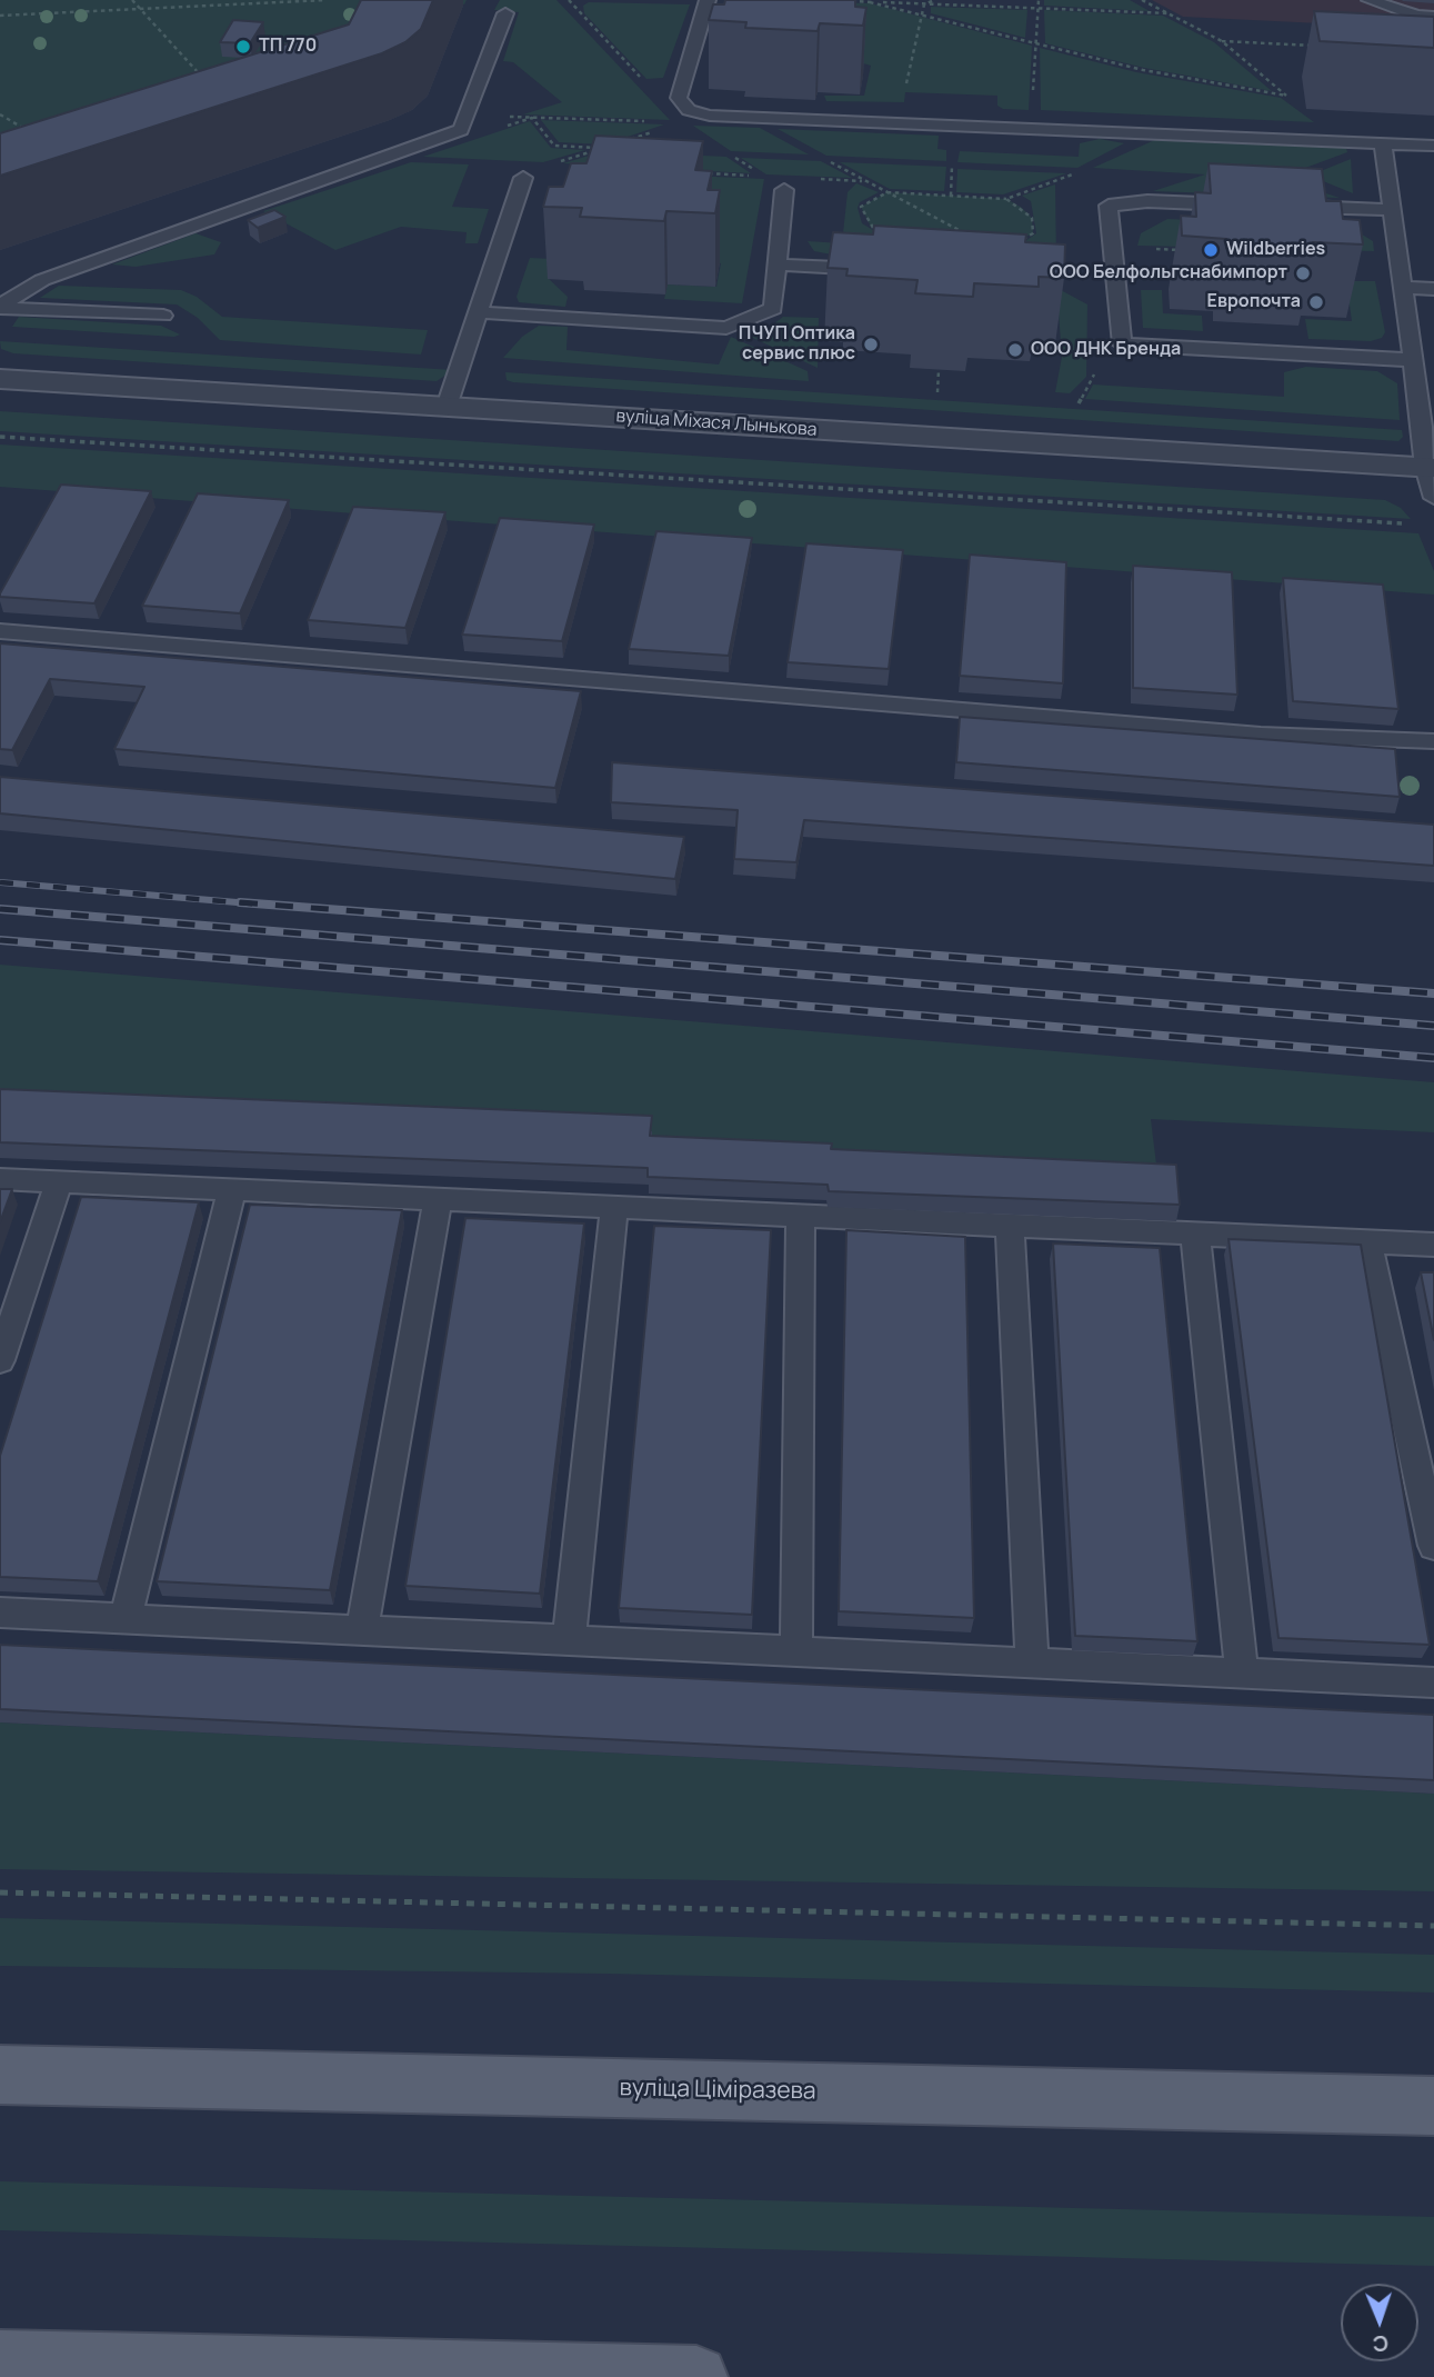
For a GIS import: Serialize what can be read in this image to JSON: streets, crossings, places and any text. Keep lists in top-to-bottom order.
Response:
{
  "streets": {
    "main road": ["вуліца Ціміразева"],
    "street": ["вуліца Міхася Лынькова"]
  },
  "places": [
    "ТП 770",
    "Wildberries",
    "OOO Белфольгснабимпорт",
    "Европочта",
    "ПЧУП Оптика сервис плюс",
    "ООО ДНК Бренда"
  ],
  "north": "bottom"
}
